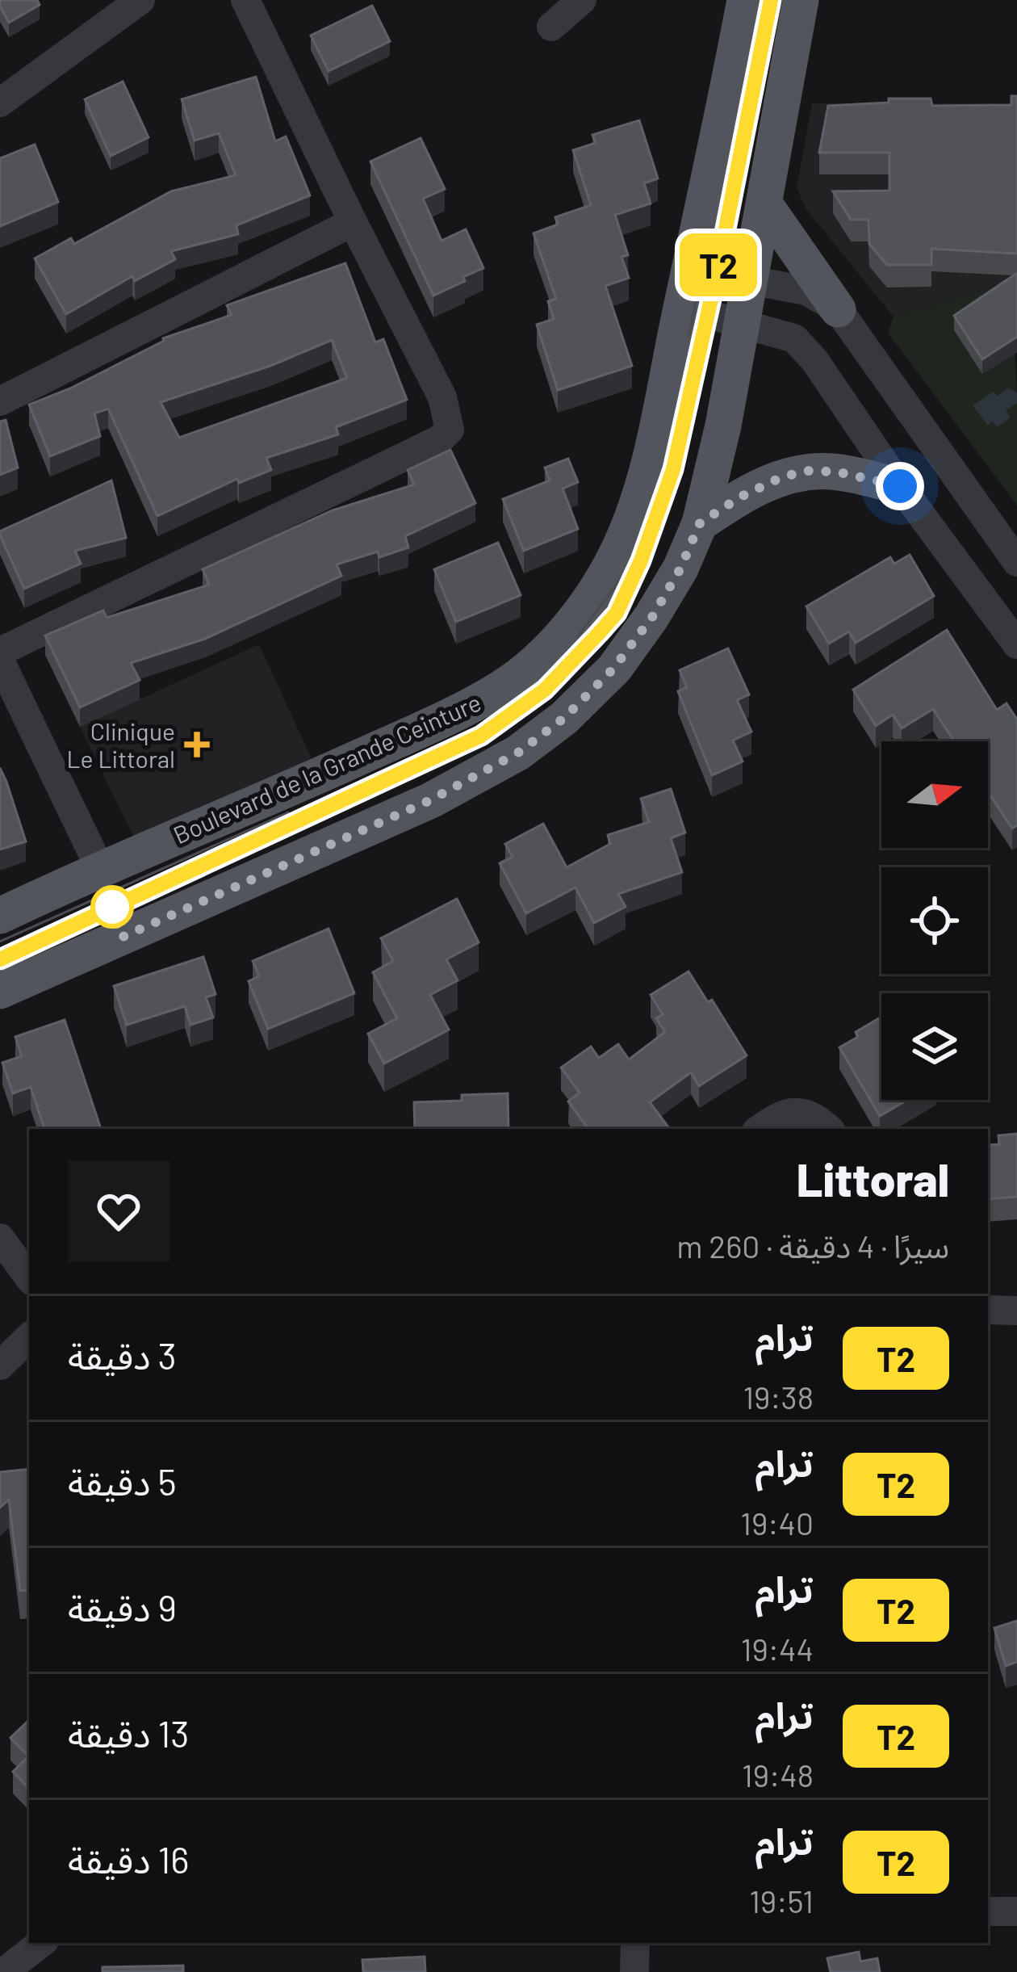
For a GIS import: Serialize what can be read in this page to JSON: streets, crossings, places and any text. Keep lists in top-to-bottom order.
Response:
{
  "streets": {
    "main road": ["Boulevard de la Grande Ceinture"]
  },
  "places": {
    "health": ["Clinique Le Littoral"]
  },
  "lines": ["tram line T2"],
  "north": "right",
  "page": {
    "on_map": "T2",
    "heading": ["Littoral", "سيرًا · 4 دقيقة · 260 m"],
    "list": [
      {
        "mark": "T2",
        "name": "ترام",
        "note": "19:38",
        "value": "3 دقيقة"
      },
      {
        "mark": "T2",
        "name": "ترام",
        "note": "19:40",
        "value": "5 دقيقة"
      },
      {
        "mark": "T2",
        "name": "ترام",
        "note": "19:44",
        "value": "9 دقيقة"
      },
      {
        "mark": "T2",
        "name": "ترام",
        "note": "19:48",
        "value": "13 دقيقة"
      },
      {
        "mark": "T2",
        "name": "ترام",
        "note": "19:51",
        "value": "16 دقيقة"
      }
    ]
  }
}
